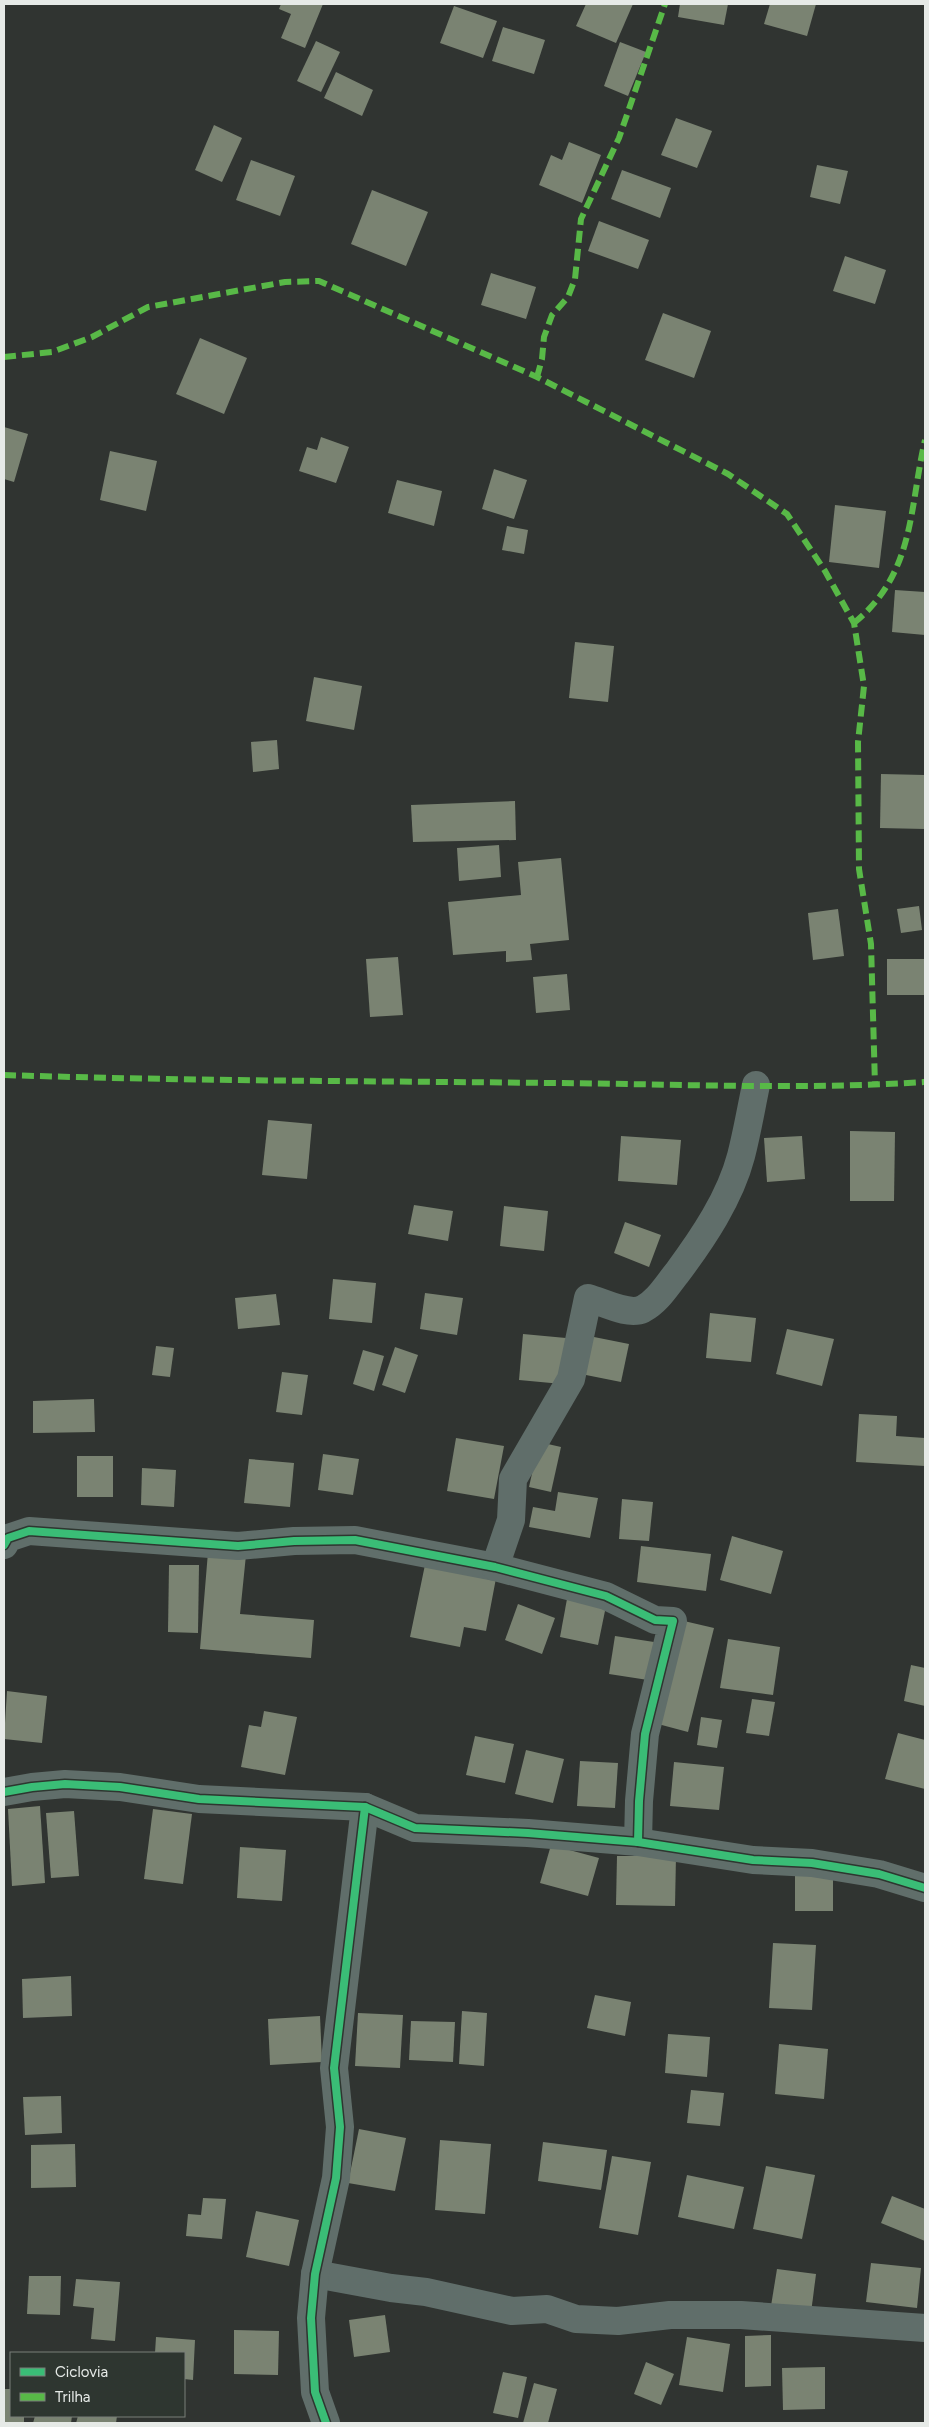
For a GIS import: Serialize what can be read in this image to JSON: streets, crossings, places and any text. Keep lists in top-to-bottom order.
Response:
{
  "legend": ["Ciclovia", "Trilha"]
}
